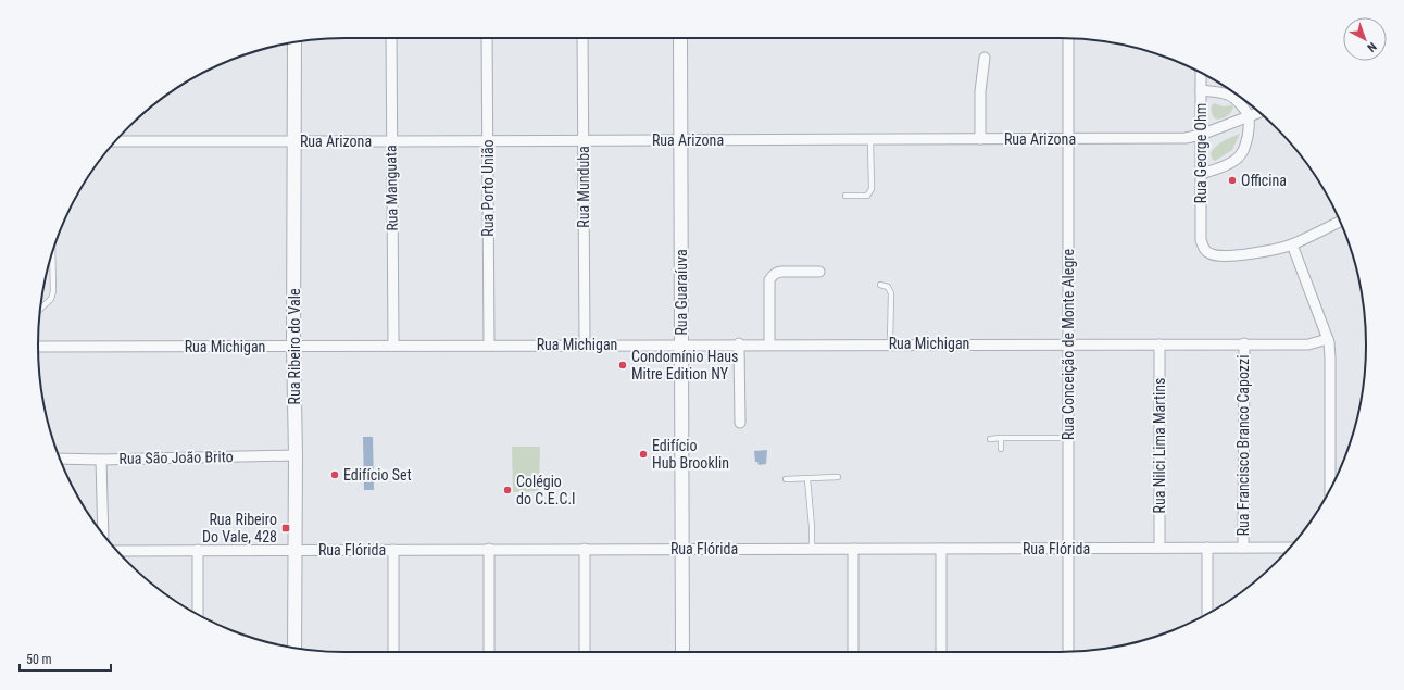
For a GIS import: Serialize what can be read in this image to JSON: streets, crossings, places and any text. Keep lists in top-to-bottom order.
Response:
{
  "streets": {
    "street": [
      "Rua Arizona",
      "Rua George Ohm",
      "Rua Munduba",
      "Rua Manguata",
      "Rua Porto União",
      "Rua Guaraíuva",
      "Rua Michigan",
      "Rua Conceição de Monte Alegre",
      "Rua Ribeiro do Vale",
      "Rua Nilci Lima Martins",
      "Rua Francisco Branco Capozzi",
      "Rua São João Brito",
      "Rua Flórida"
    ]
  },
  "crossings": [
    ["Rua Arizona", "Rua George Ohm"],
    ["Rua Arizona", "Rua Munduba"],
    ["Rua Arizona", "Rua Manguata"],
    ["Rua Arizona", "Rua Porto União"],
    ["Rua Arizona", "Rua Guaraíuva"],
    ["Rua Arizona", "Rua Conceição de Monte Alegre"],
    ["Rua Arizona", "Rua Ribeiro do Vale"],
    ["Rua Munduba", "Rua Michigan"],
    ["Rua Manguata", "Rua Michigan"],
    ["Rua Porto União", "Rua Michigan"],
    ["Rua Guaraíuva", "Rua Michigan"],
    ["Rua Guaraíuva", "Rua Flórida"],
    ["Rua Michigan", "Rua Conceição de Monte Alegre"],
    ["Rua Michigan", "Rua Ribeiro do Vale"],
    ["Rua Michigan", "Rua Nilci Lima Martins"],
    ["Rua Michigan", "Rua Francisco Branco Capozzi"],
    ["Rua Conceição de Monte Alegre", "Rua Flórida"],
    ["Rua Ribeiro do Vale", "Rua São João Brito"],
    ["Rua Ribeiro do Vale", "Rua Flórida"],
    ["Rua Nilci Lima Martins", "Rua Flórida"],
    ["Rua Francisco Branco Capozzi", "Rua Flórida"]
  ],
  "places": {
    "other": [
      "Officina",
      "Condomínio Haus Mitre Edition NY",
      "Edifício Hub Brooklin",
      "Edifício Set",
      "Colégio do C.E.C.I"
    ],
    "transit": ["Rua Ribeiro Do Vale, 428"]
  },
  "scale_bar": "50 m",
  "north": "bottom right"
}
